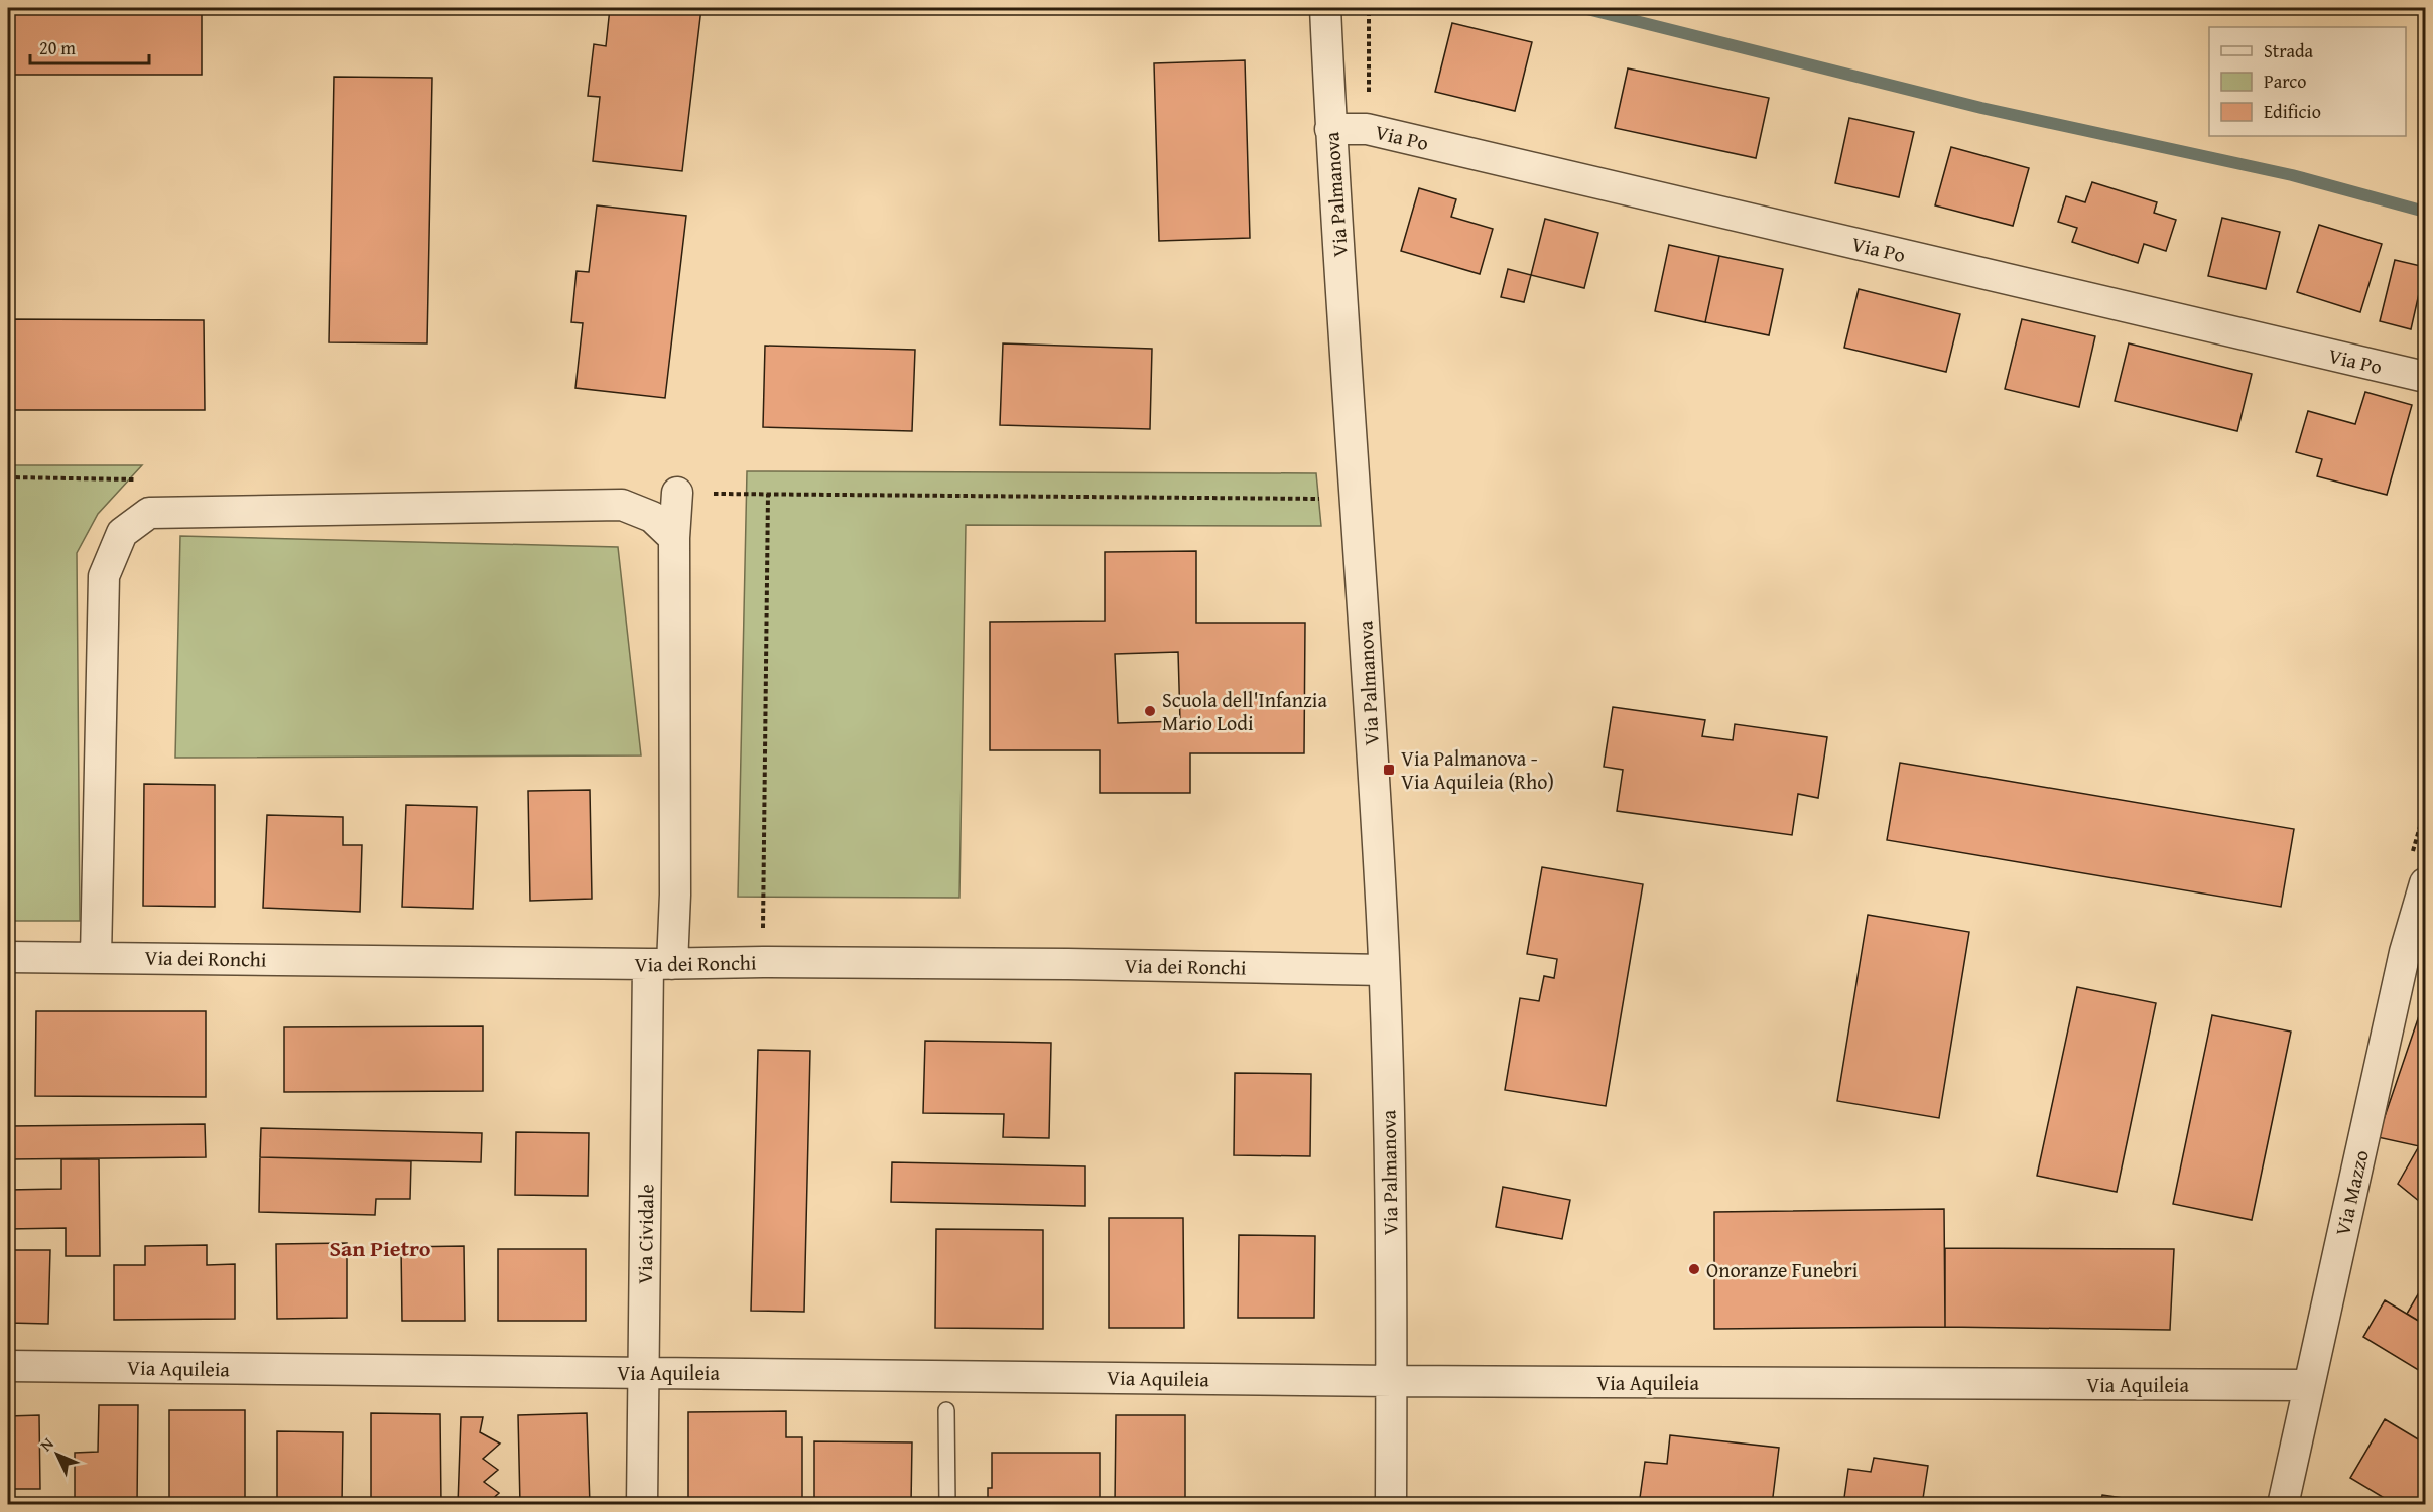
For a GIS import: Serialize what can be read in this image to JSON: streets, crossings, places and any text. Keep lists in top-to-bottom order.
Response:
{
  "streets": {
    "street": [
      "Via Po",
      "Via Palmanova",
      "Via dei Ronchi",
      "Via Mazzo",
      "Via Cividale",
      "Via Aquileia"
    ]
  },
  "crossings": [
    ["Via Po", "Via Palmanova"],
    ["Via Palmanova", "Via dei Ronchi"],
    ["Via Palmanova", "Via Aquileia"],
    ["Via dei Ronchi", "Via Cividale"],
    ["Via Mazzo", "Via Aquileia"],
    ["Via Cividale", "Via Aquileia"]
  ],
  "districts": ["San Pietro"],
  "places": {
    "other": ["Scuola dell'Infanzia Mario Lodi", "Onoranze Funebri"],
    "transit": ["Via Palmanova - Via Aquileia (Rho)"]
  },
  "legend": ["Strada", "Parco", "Edificio"],
  "scale_bar": "20 m",
  "north": "top left"
}
